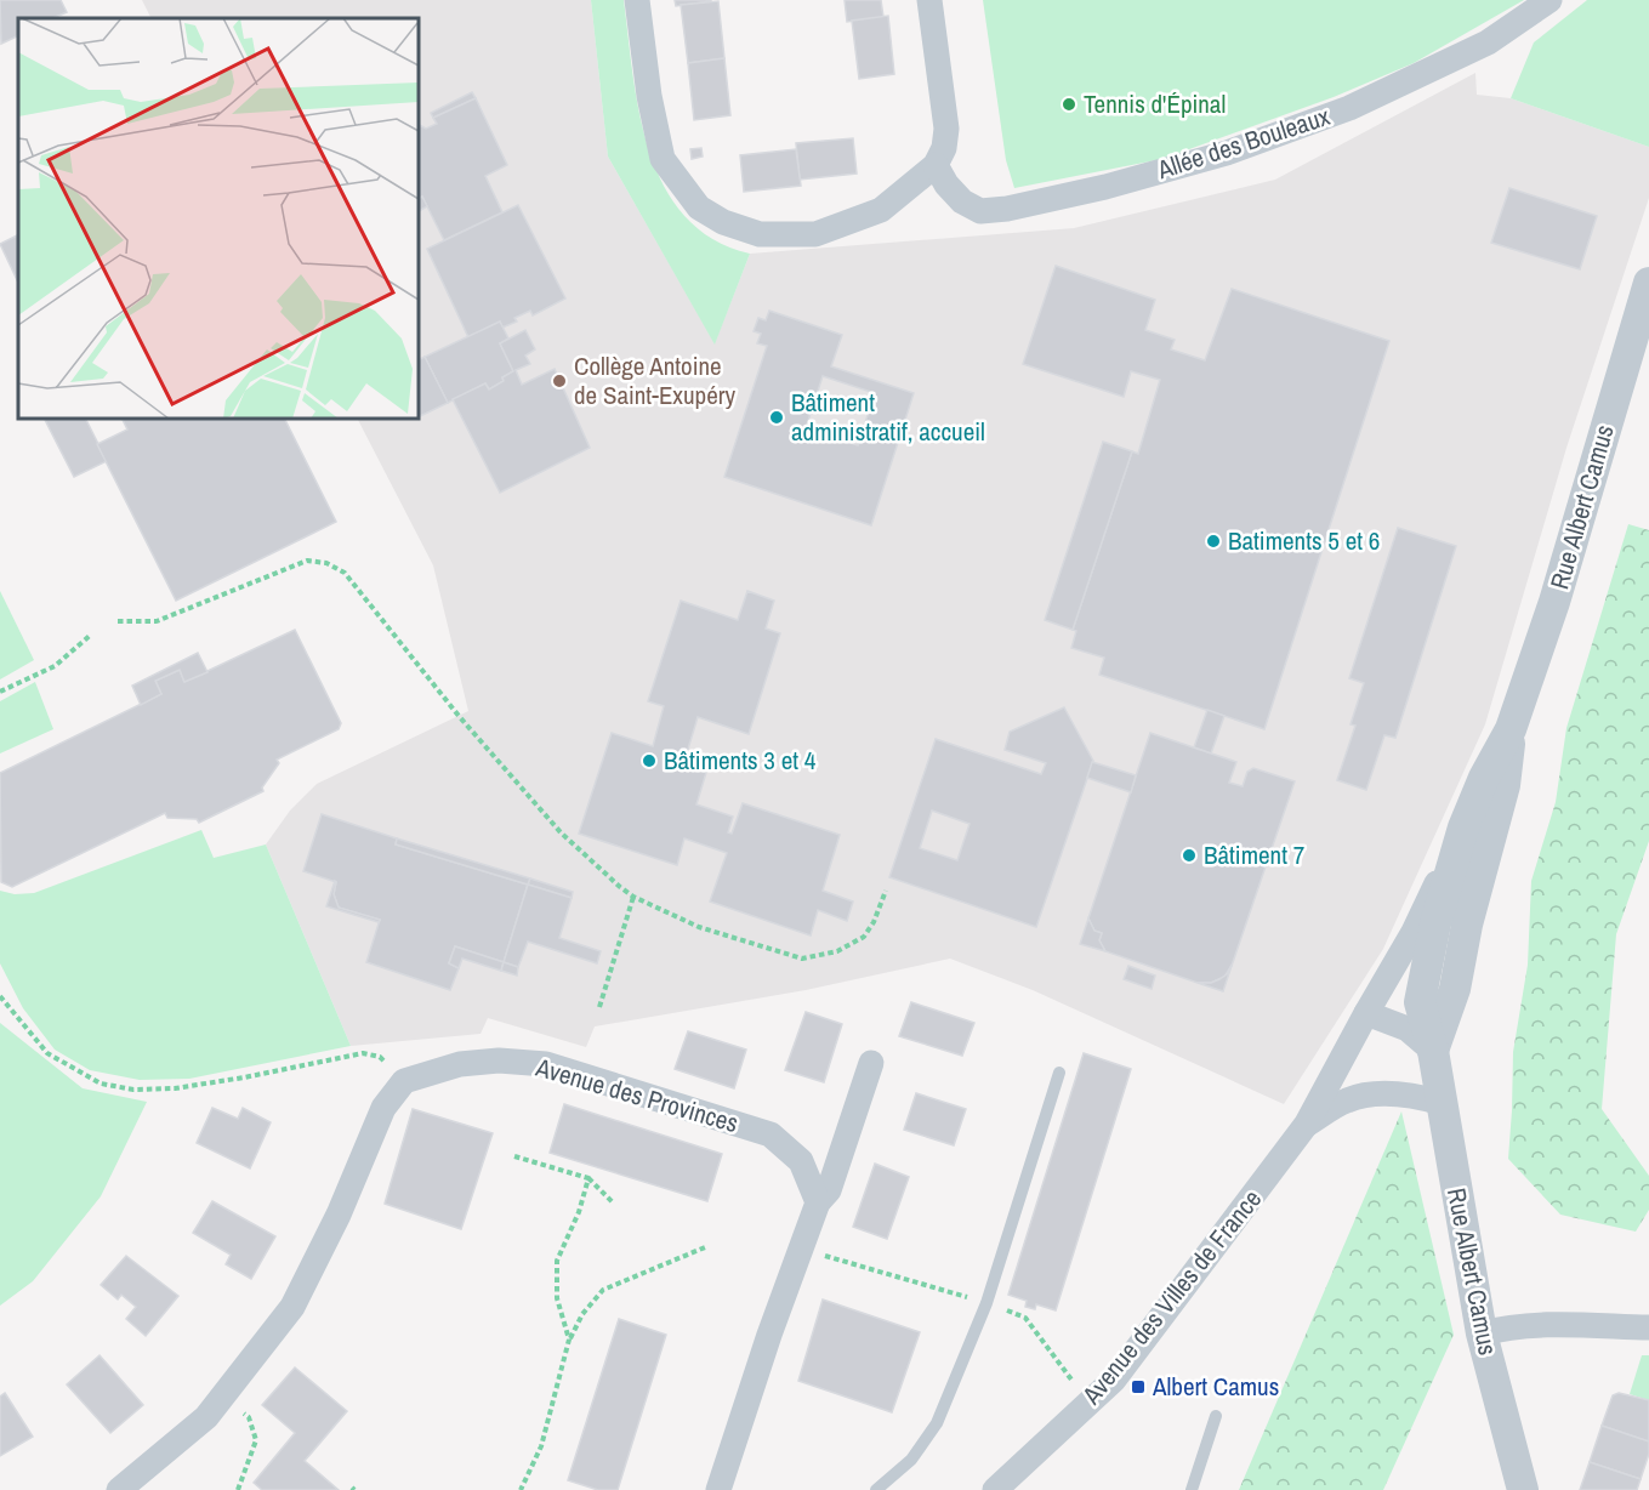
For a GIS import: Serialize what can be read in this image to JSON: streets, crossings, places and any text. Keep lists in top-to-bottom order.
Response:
{
  "streets": {
    "street": [
      "Allée des Bouleaux",
      "Rue Albert Camus",
      "Avenue des Provinces",
      "Avenue des Villes de France"
    ]
  },
  "crossings": [
    ["Rue Albert Camus", "Avenue des Villes de France"]
  ],
  "places": {
    "other": [
      "Tennis d'Épinal",
      "Collège Antoine de Saint-Exupéry",
      "Bâtiment administratif, accueil",
      "Batiments 5 et 6",
      "Bâtiments 3 et 4",
      "Bâtiment 7"
    ],
    "transit": ["Albert Camus"]
  }
}
